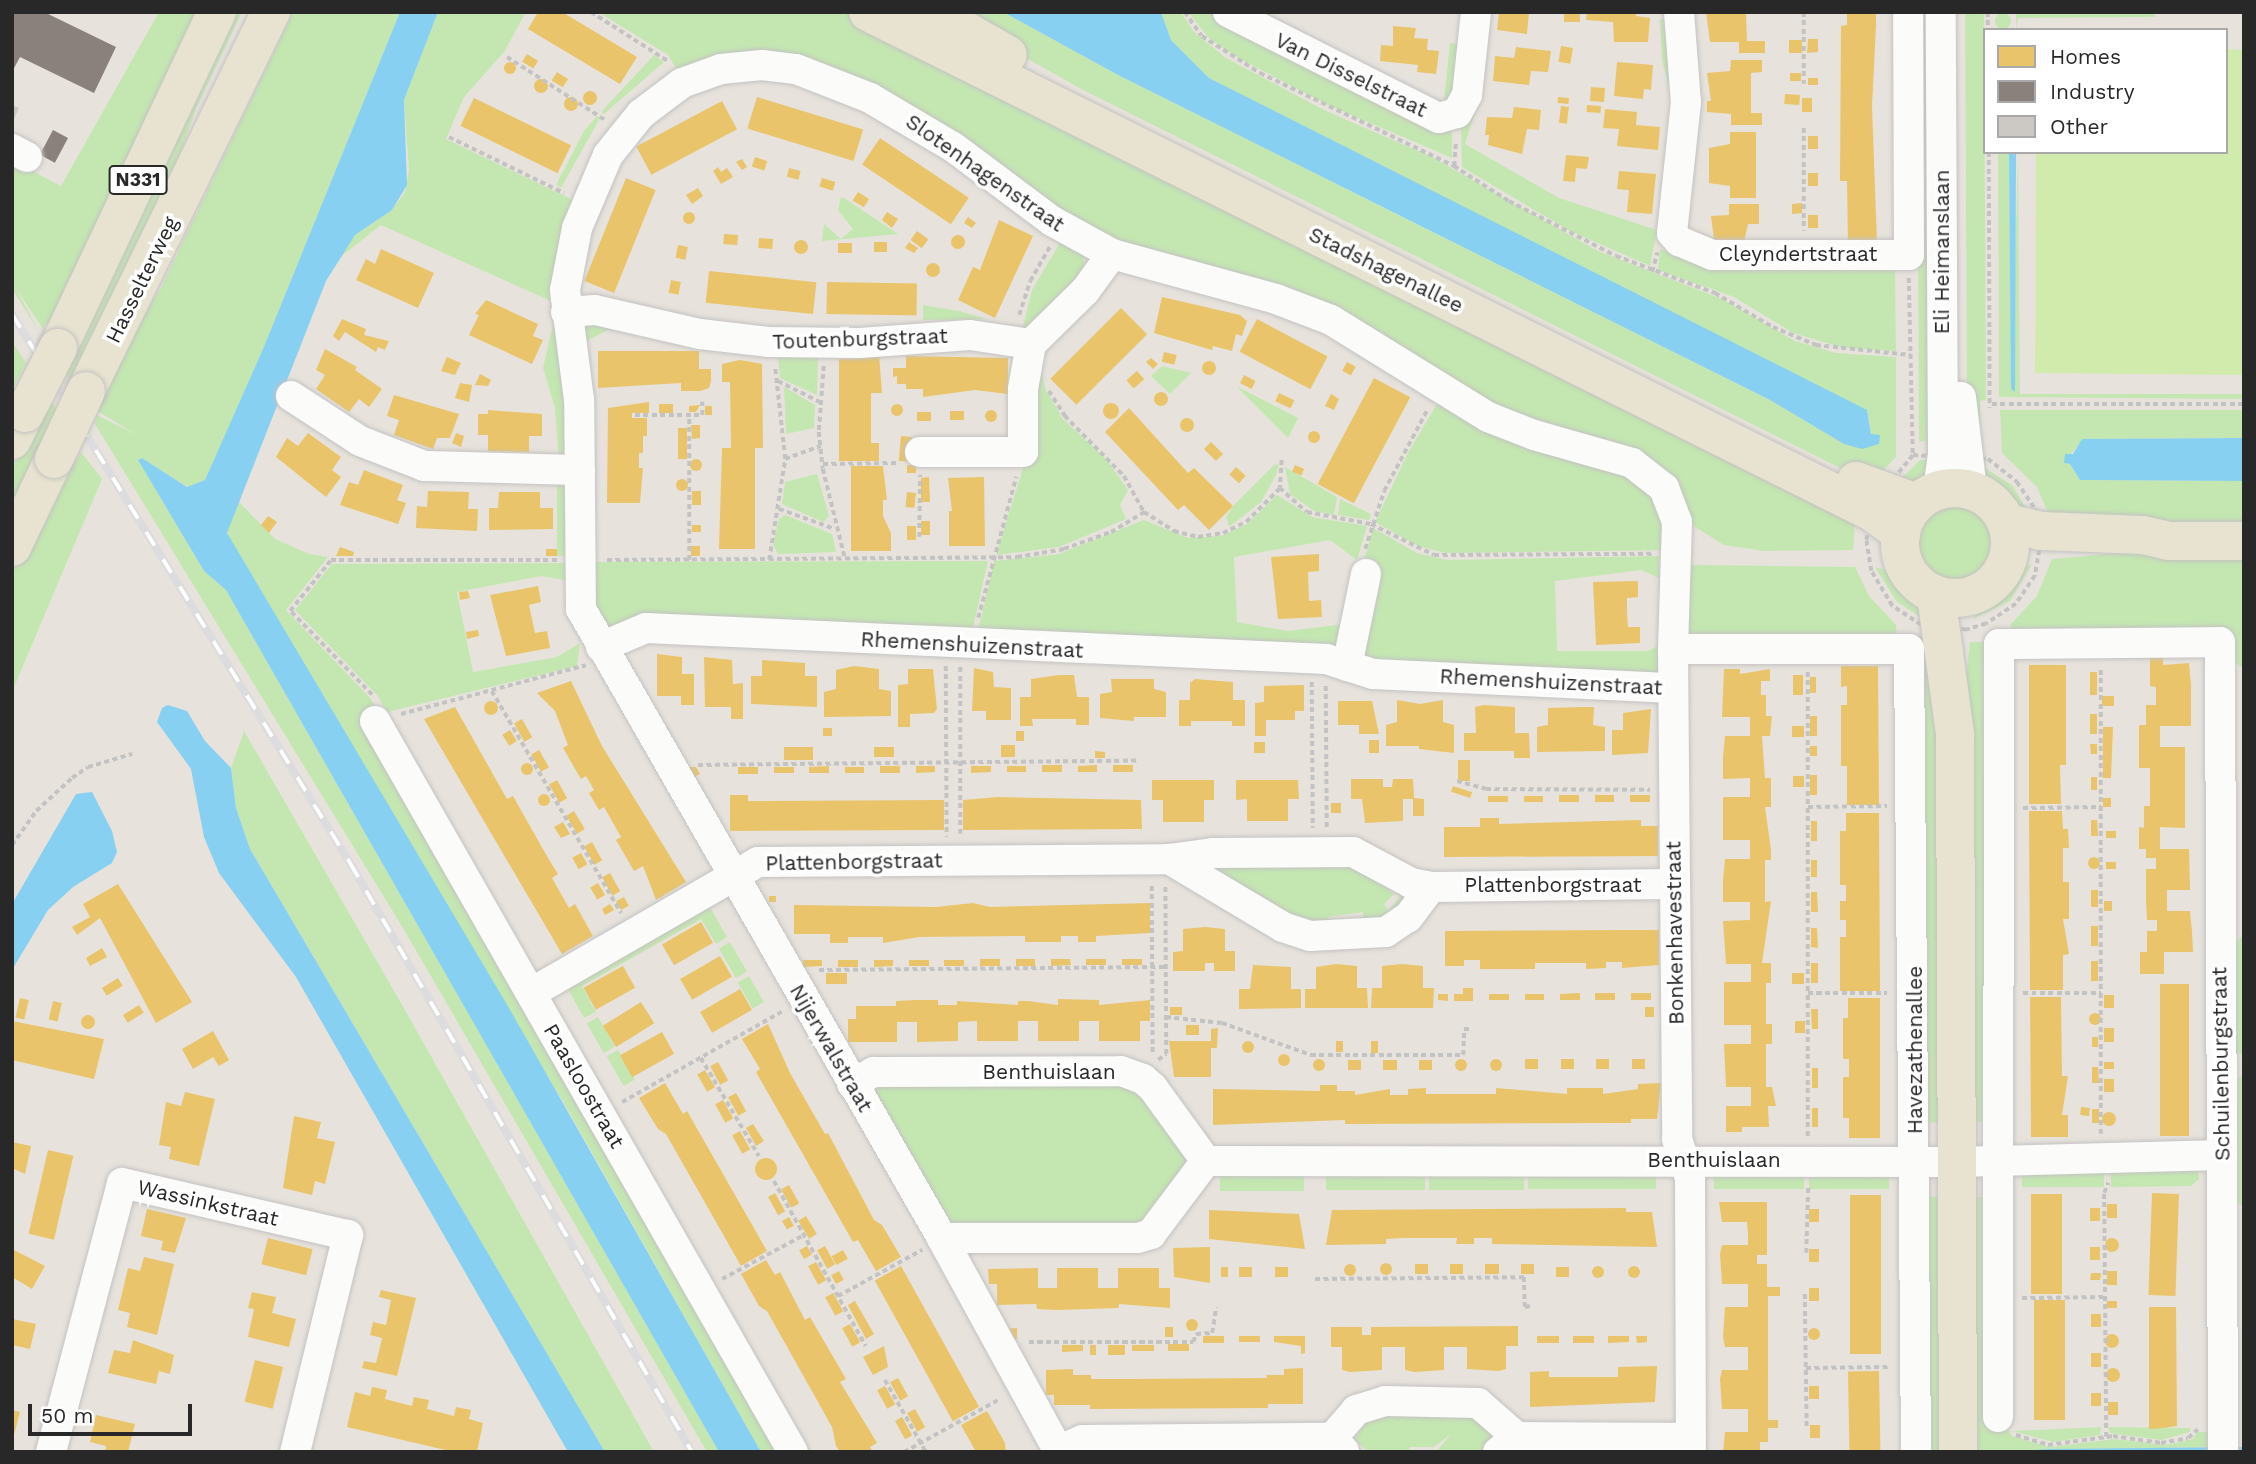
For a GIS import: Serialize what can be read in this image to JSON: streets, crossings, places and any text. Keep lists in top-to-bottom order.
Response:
{
  "streets": {
    "main road": [
      "N331",
      "Stadshagenallee",
      "Hasselterweg",
      "Havezathenallee"
    ],
    "street": [
      "Van Disselstraat",
      "Slotenhagenstraat",
      "Eli Heimanslaan",
      "Cleyndertstraat",
      "Toutenburgstraat",
      "Rhemenshuizenstraat",
      "Plattenborgstraat",
      "Bonkenhavestraat",
      "Nijerwalstraat",
      "Schuilenburgstraat",
      "Benthuislaan",
      "Paasloostraat",
      "Wassinkstraat"
    ]
  },
  "crossings": [
    ["Slotenhagenstraat", "Toutenburgstraat"],
    ["Slotenhagenstraat", "Rhemenshuizenstraat"],
    ["Slotenhagenstraat", "Bonkenhavestraat"],
    ["Slotenhagenstraat", "Nijerwalstraat"],
    ["Eli Heimanslaan", "Cleyndertstraat"],
    ["Eli Heimanslaan", "Stadshagenallee"],
    ["Rhemenshuizenstraat", "Bonkenhavestraat"],
    ["Rhemenshuizenstraat", "Nijerwalstraat"],
    ["Plattenborgstraat", "Bonkenhavestraat"],
    ["Plattenborgstraat", "Nijerwalstraat"],
    ["Plattenborgstraat", "Paasloostraat"],
    ["Bonkenhavestraat", "Benthuislaan"],
    ["Nijerwalstraat", "Benthuislaan"],
    ["Havezathenallee", "Schuilenburgstraat"],
    ["Havezathenallee", "Benthuislaan"],
    ["Schuilenburgstraat", "Benthuislaan"]
  ],
  "legend": ["Homes", "Industry", "Other"],
  "scale_bar": "50 m"
}
